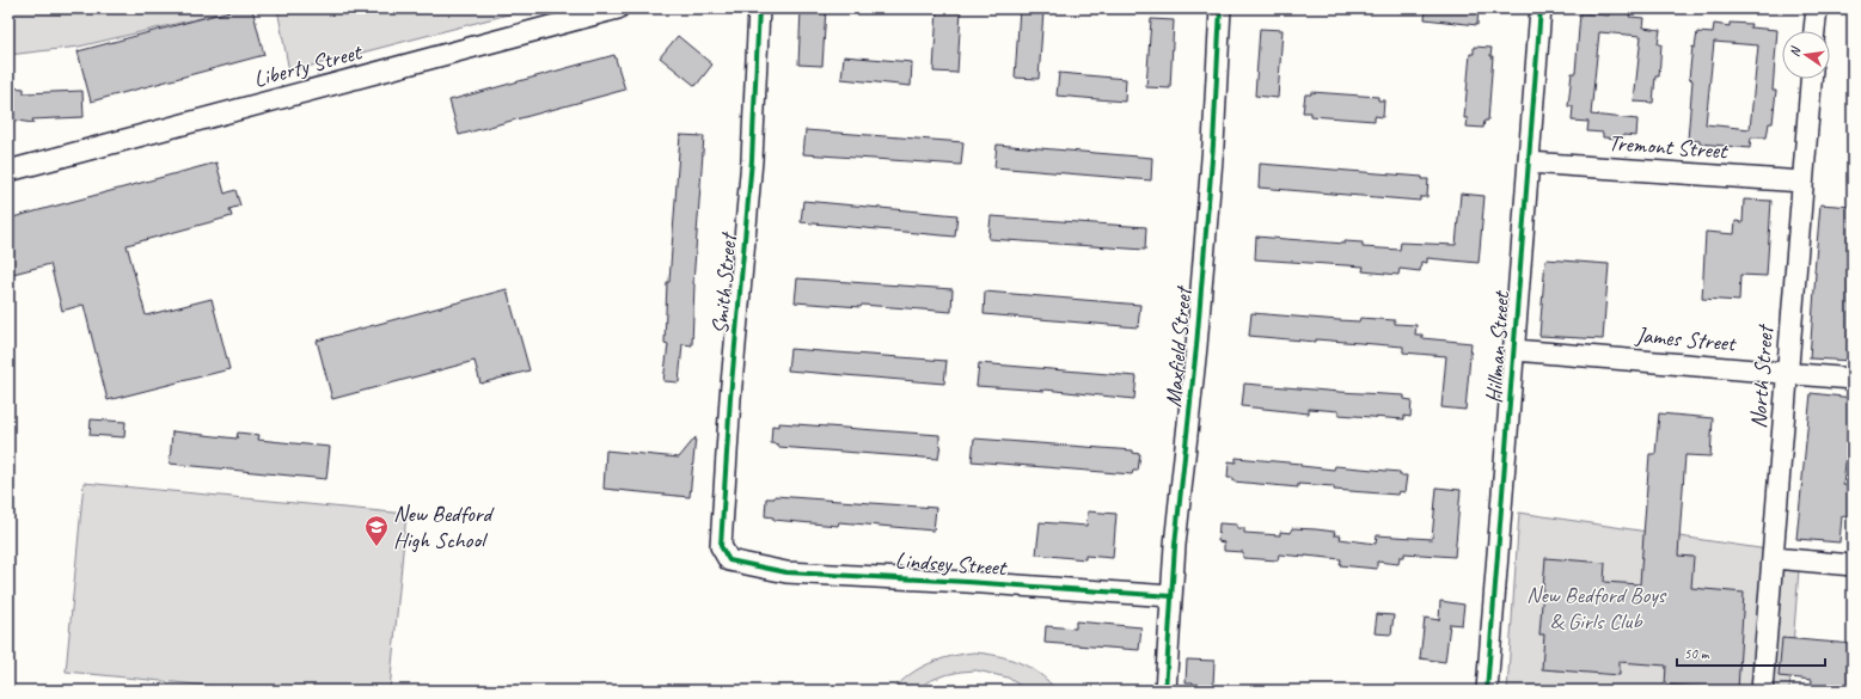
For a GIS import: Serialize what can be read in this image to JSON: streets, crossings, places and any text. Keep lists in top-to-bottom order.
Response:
{
  "streets": {
    "street": [
      "Liberty Street",
      "Tremont Street",
      "Smith Street",
      "James Street",
      "Maxfield Street",
      "Hillman Street",
      "North Street",
      "Lindsey Street"
    ]
  },
  "crossings": [
    ["Tremont Street", "Hillman Street"],
    ["Tremont Street", "North Street"],
    ["Smith Street", "Lindsey Street"],
    ["James Street", "Hillman Street"],
    ["James Street", "North Street"],
    ["Maxfield Street", "Lindsey Street"]
  ],
  "parks": ["New Bedford Boys & Girls Club"],
  "places": {
    "school or university": ["New Bedford High School"]
  },
  "scale_bar": "50 m",
  "north": "left"
}
